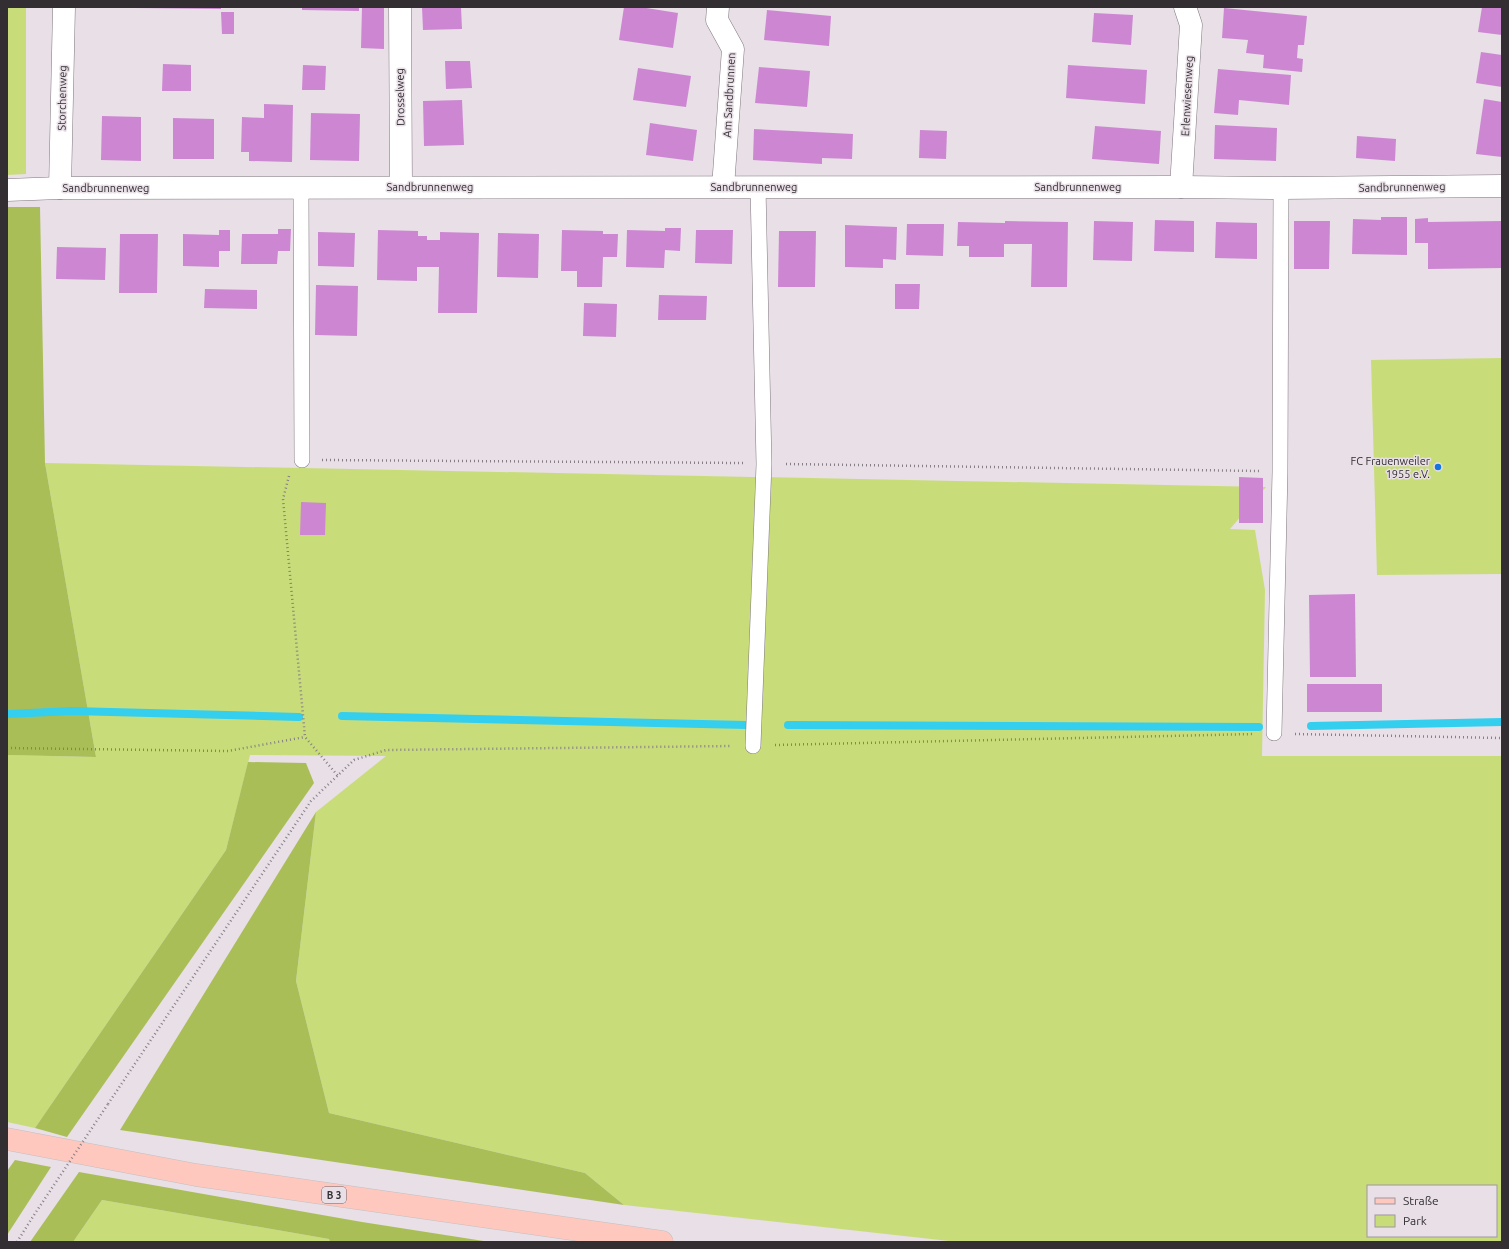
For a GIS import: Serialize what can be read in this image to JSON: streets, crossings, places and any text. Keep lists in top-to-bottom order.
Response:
{
  "streets": {
    "main road": ["B 3"],
    "street": [
      "Am Sandbrunnen",
      "Erlenwiesenweg",
      "Drosselweg",
      "Storchenweg",
      "Sandbrunnenweg"
    ]
  },
  "crossings": [
    ["Am Sandbrunnen", "Sandbrunnenweg"],
    ["Erlenwiesenweg", "Sandbrunnenweg"],
    ["Drosselweg", "Sandbrunnenweg"],
    ["Storchenweg", "Sandbrunnenweg"]
  ],
  "places": ["FC Frauenweiler 1955 e.V."],
  "legend": ["Straße", "Park"]
}
